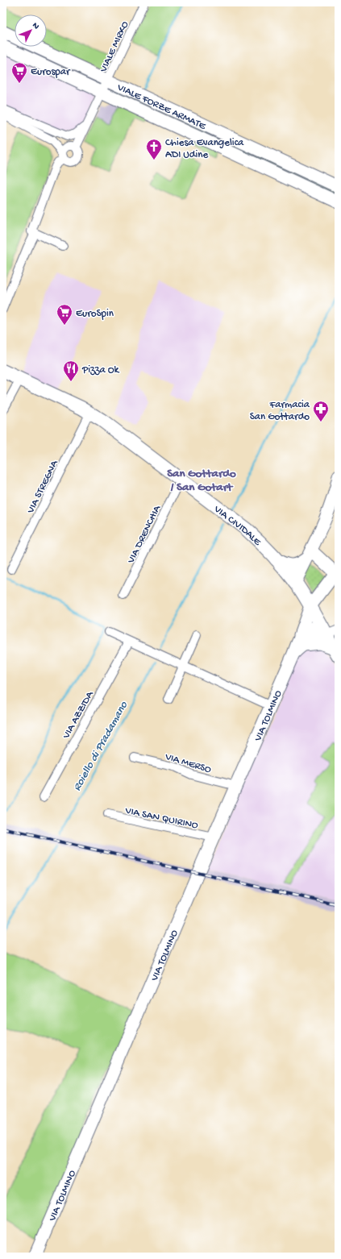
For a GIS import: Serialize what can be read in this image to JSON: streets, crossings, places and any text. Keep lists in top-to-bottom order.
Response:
{
  "streets": {
    "main road": ["VIA CIVIDALE"],
    "street": [
      "VIALE MIRKO",
      "VIALE FORZE ARMATE",
      "VIA STREGNA",
      "VIA DRENCHIA",
      "VIA AZZIDA",
      "VIA TOLMINO",
      "VIA MERSO",
      "VIA SAN QUIRINO"
    ]
  },
  "crossings": [
    ["VIALE MIRKO", "VIALE FORZE ARMATE"],
    ["VIA STREGNA", "VIA CIVIDALE"],
    ["VIA CIVIDALE", "VIA DRENCHIA"],
    ["VIA CIVIDALE", "VIA TOLMINO"],
    ["VIA TOLMINO", "VIA MERSO"],
    ["VIA TOLMINO", "VIA SAN QUIRINO"]
  ],
  "districts": ["San Gottardo / San Gotart"],
  "water": ["Roiello di Pradamano"],
  "places": {
    "supermarket": ["Eurospar", "EuroSpin"],
    "church": ["Chiesa Evangelica ADI Udine"],
    "restaurant": ["Pizza Ok"],
    "pharmacy": ["Farmacia San Gottardo"]
  },
  "north": "top right"
}
